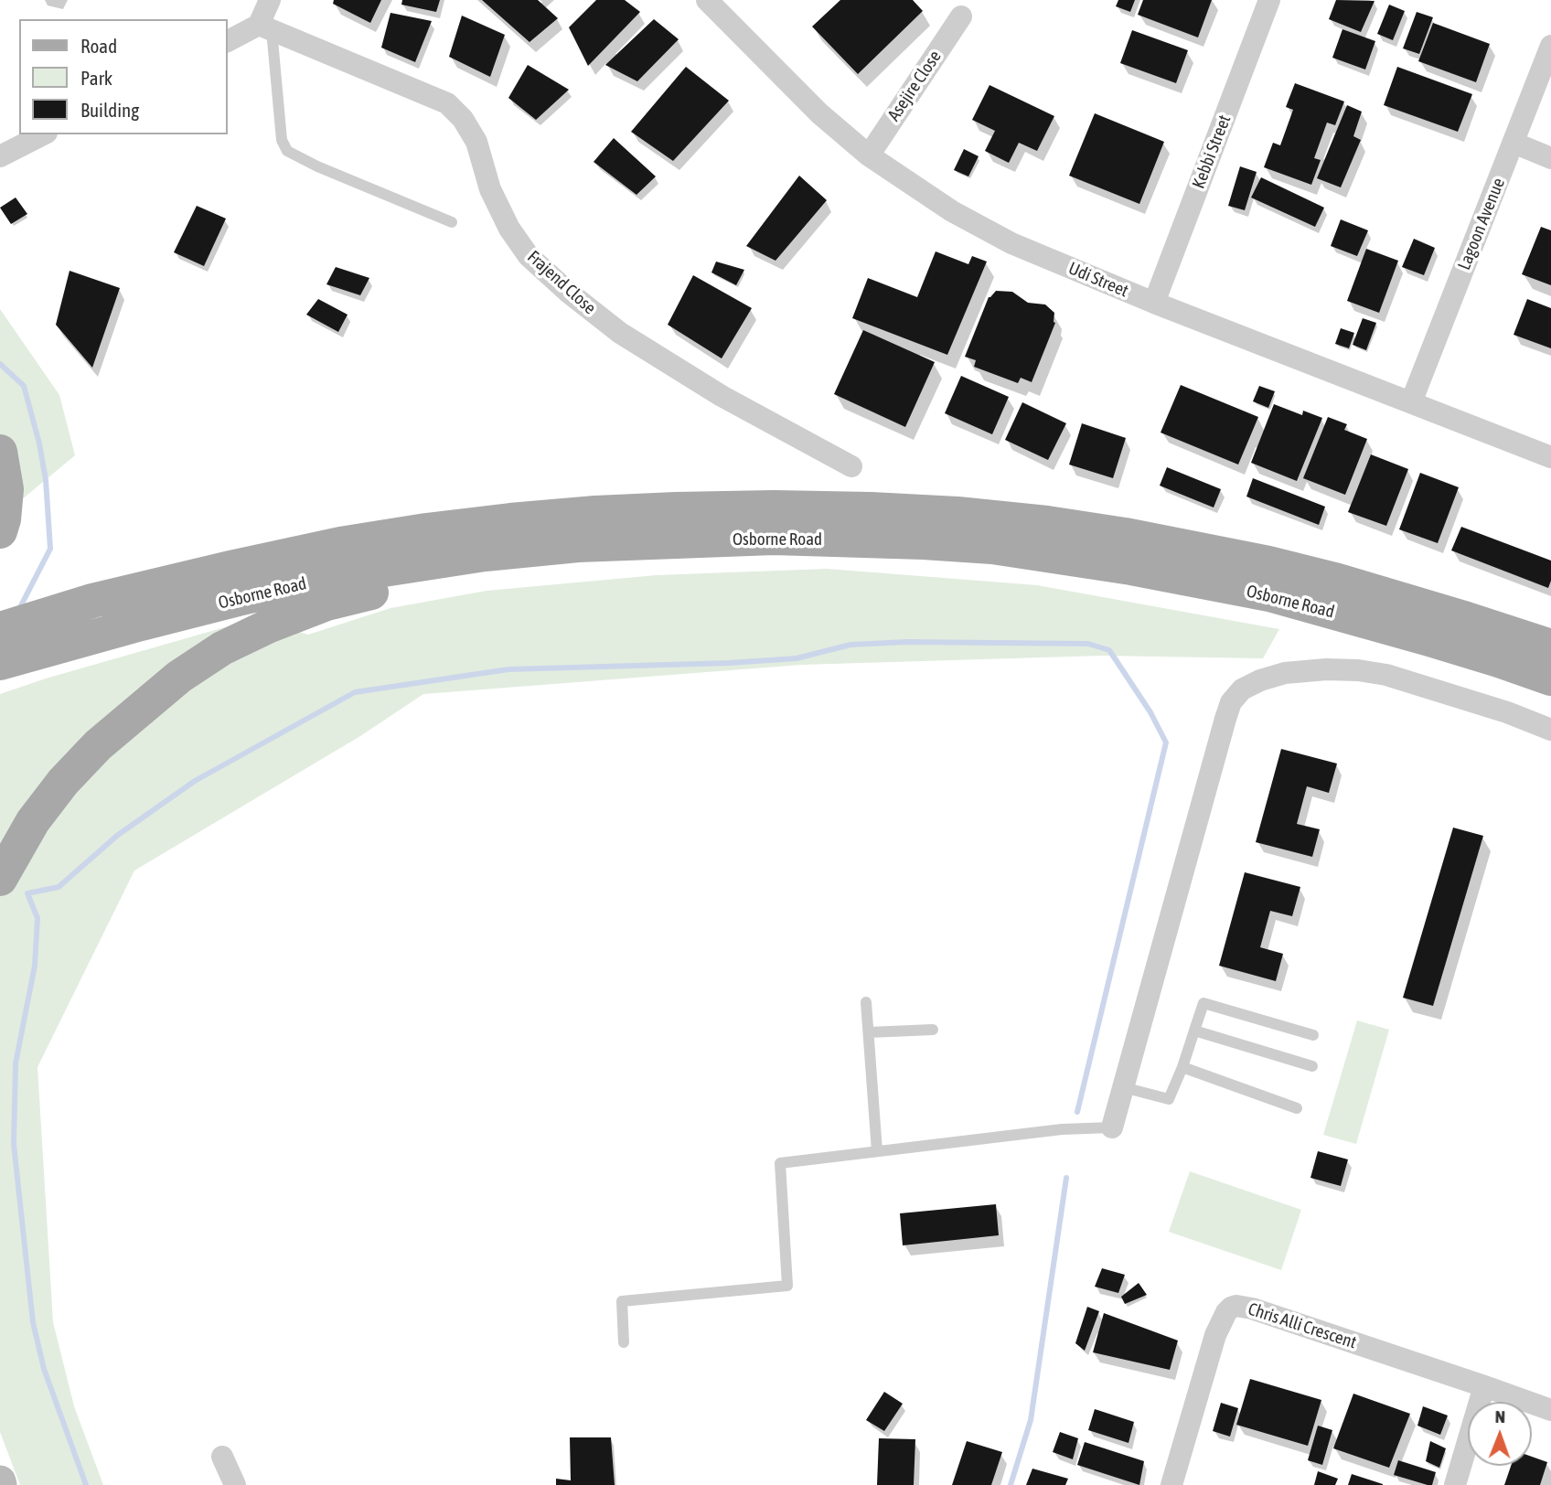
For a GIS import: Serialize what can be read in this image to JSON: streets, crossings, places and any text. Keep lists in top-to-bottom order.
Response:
{
  "streets": {
    "main road": ["Osborne Road"],
    "street": [
      "Asejire Close",
      "Kebbi Street",
      "Lagoon Avenue",
      "Udi Street",
      "Frajend Close",
      "Chris Alli Crescent"
    ]
  },
  "crossings": [
    ["Asejire Close", "Udi Street"],
    ["Kebbi Street", "Udi Street"],
    ["Lagoon Avenue", "Udi Street"]
  ],
  "legend": ["Road", "Park", "Building"],
  "north": "top"
}
